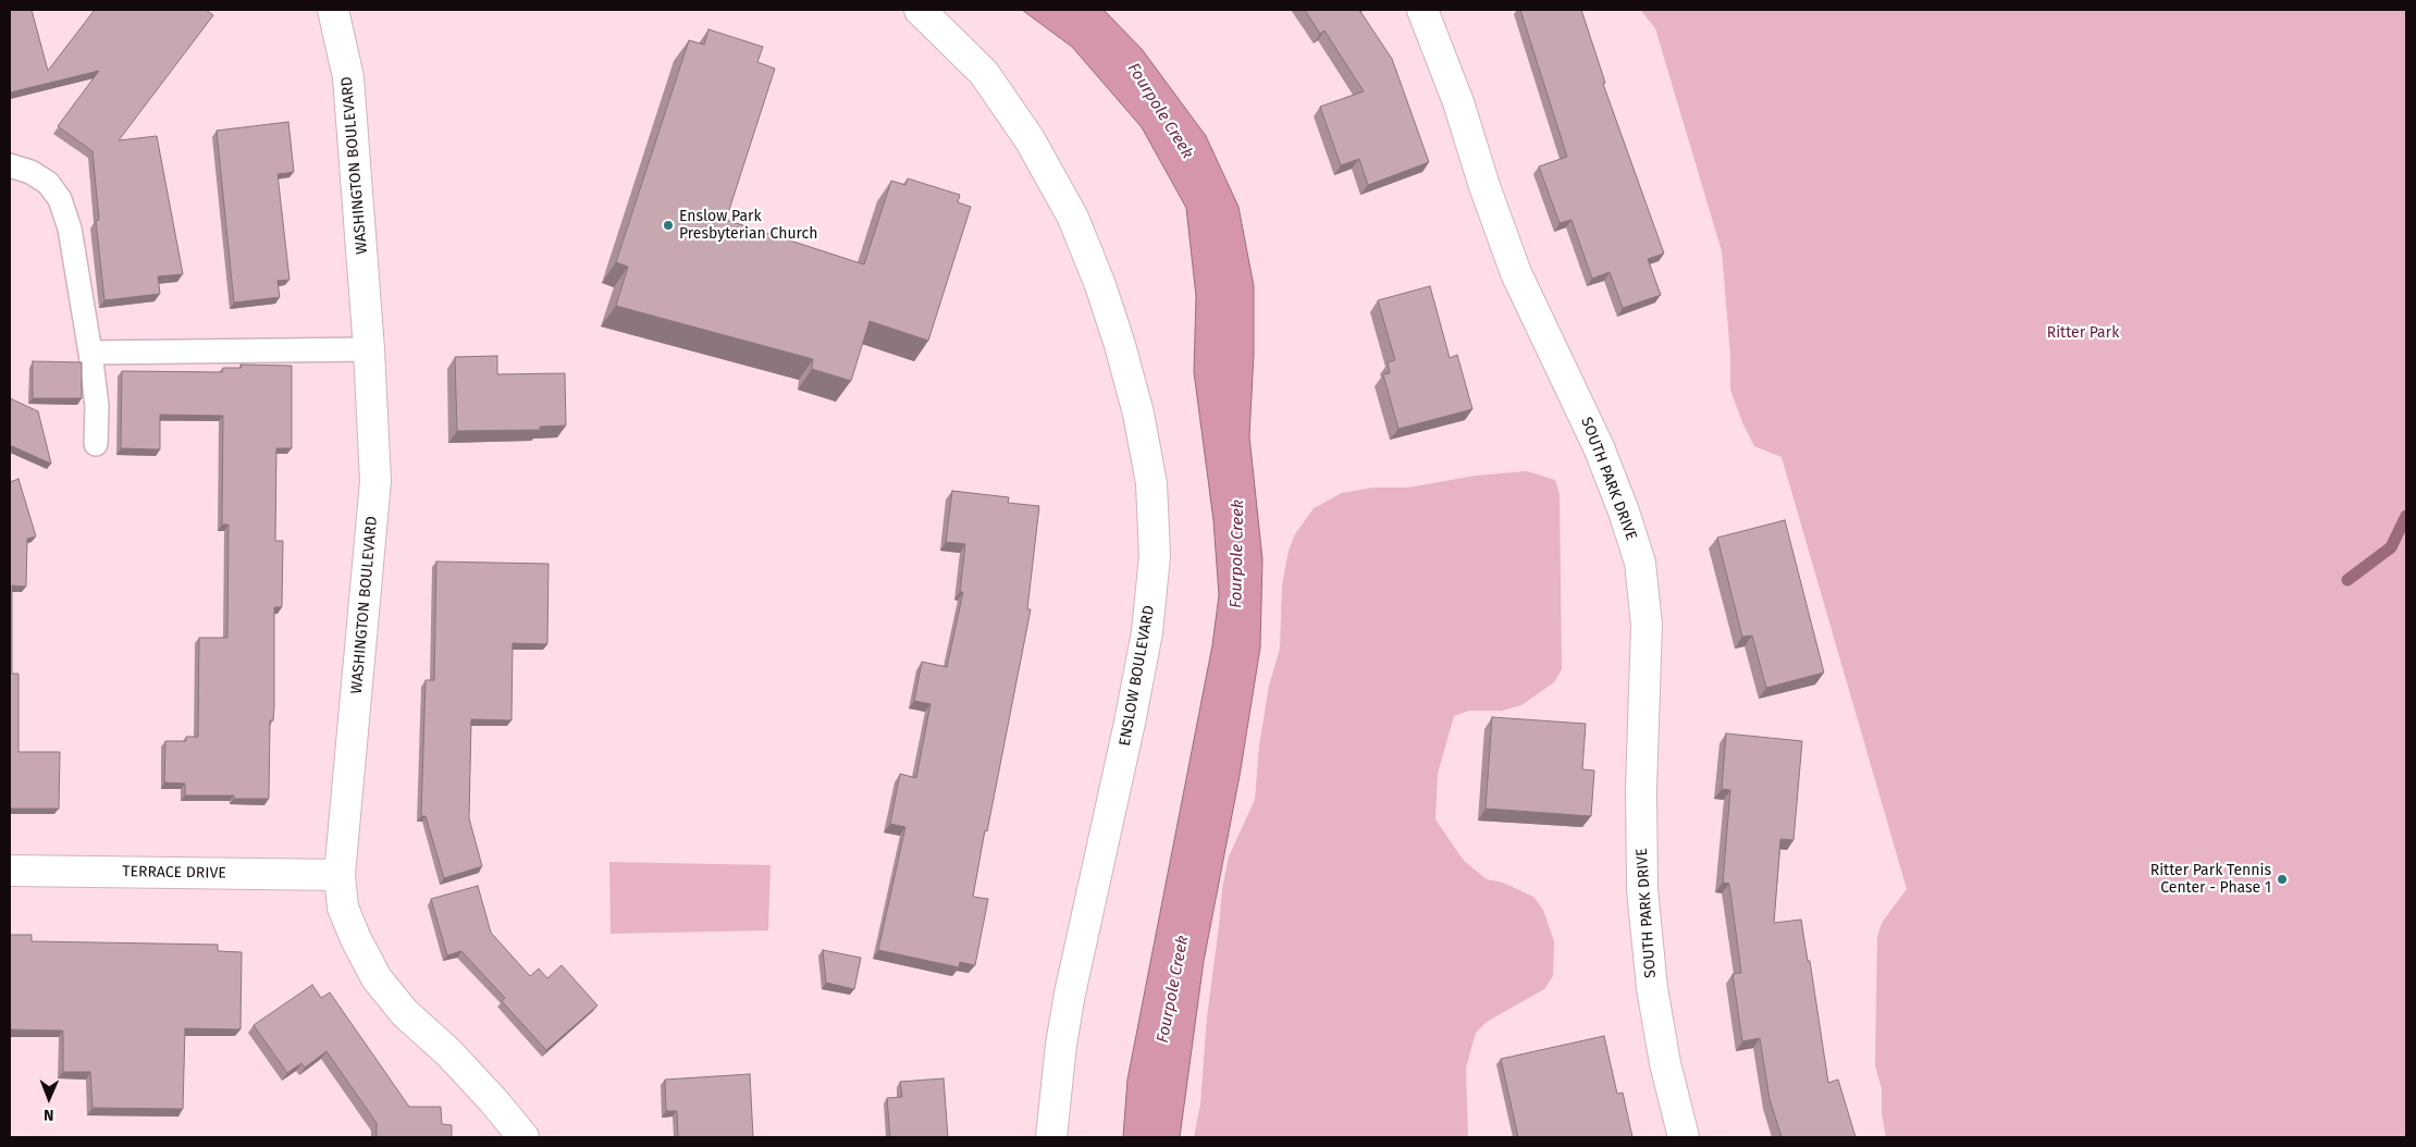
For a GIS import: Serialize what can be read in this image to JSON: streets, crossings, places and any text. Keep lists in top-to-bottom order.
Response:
{
  "streets": {
    "street": [
      "WASHINGTON BOULEVARD",
      "SOUTH PARK DRIVE",
      "ENSLOW BOULEVARD",
      "TERRACE DRIVE"
    ]
  },
  "crossings": [
    ["WASHINGTON BOULEVARD", "TERRACE DRIVE"]
  ],
  "water": ["Fourpole Creek"],
  "parks": ["Ritter Park"],
  "places": ["Enslow Park Presbyterian Church", "Ritter Park Tennis Center - Phase 1"],
  "north": "bottom"
}
